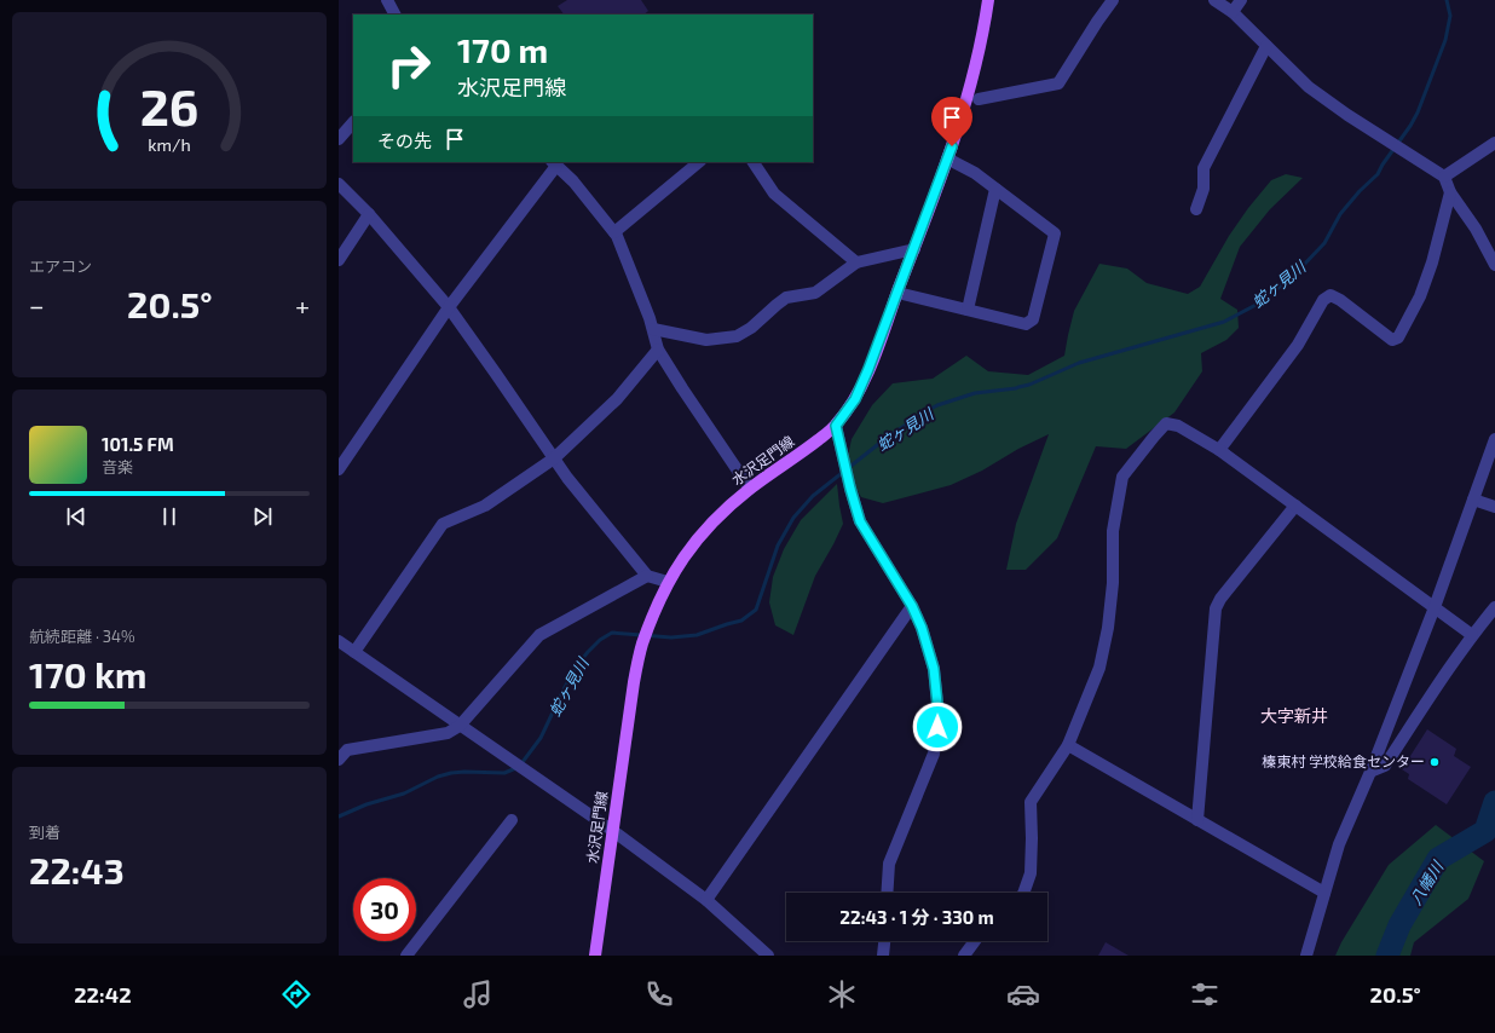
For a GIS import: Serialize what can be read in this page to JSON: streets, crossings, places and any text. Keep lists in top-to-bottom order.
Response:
{
  "streets": {
    "main road": ["水沢足門線"]
  },
  "districts": ["大字新井"],
  "water": ["蛇ヶ見川", "八幡川"],
  "places": ["榛東村 学校給食センター"],
  "page": {
    "turn": ["170 m", "水沢足門線"],
    "then": "その先",
    "tile": [
      "エアコン",
      ["航続距離 · 34%", "170 km"],
      ["到着", "22:43"]
    ],
    "heat": ["−", "20.5°", "+"],
    "song": ["101.5 FM", "音楽"],
    "limit": "30",
    "trip": "22:43 · 1 分 · 330 m",
    "tabs": ["22:42", "20.5°"],
    "gauge": ["26", "km/h"]
  }
}
